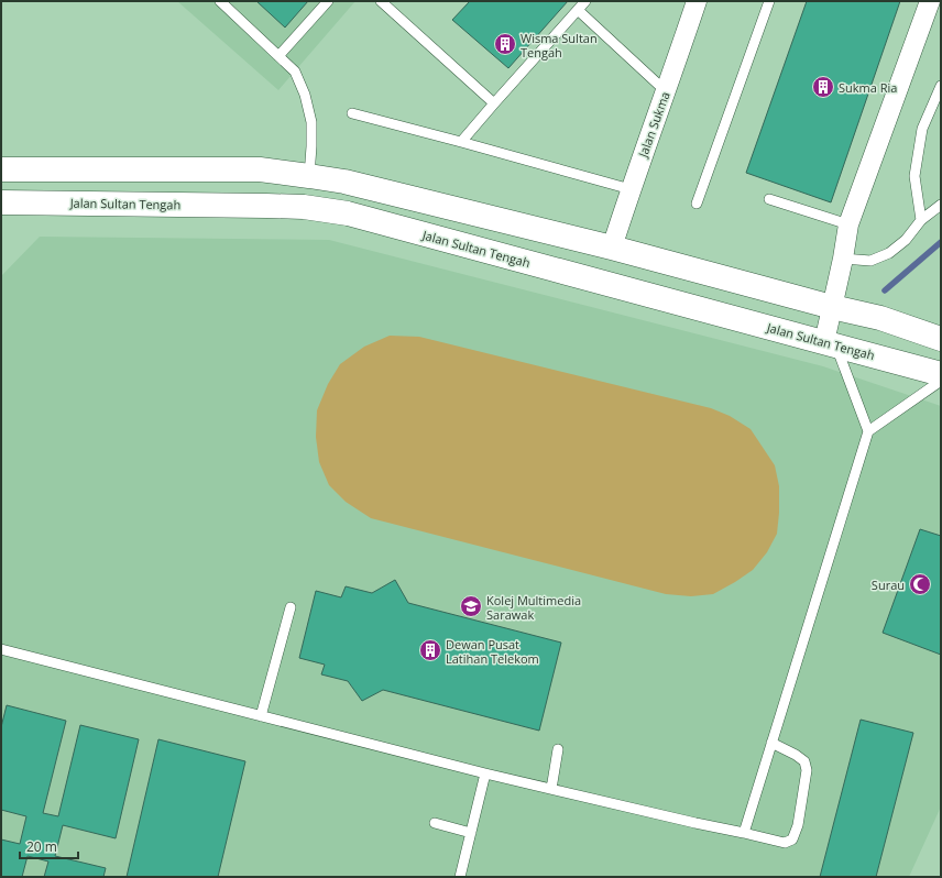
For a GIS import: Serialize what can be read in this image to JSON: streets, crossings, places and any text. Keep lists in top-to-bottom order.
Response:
{
  "streets": {
    "main road": ["Jalan Sultan Tengah"],
    "street": ["Jalan Sukma"]
  },
  "places": {
    "building": ["Wisma Sultan Tengah", "Sukma Ria", "Dewan Pusat Latihan Telekom"],
    "mosque": ["Surau"],
    "school or university": ["Kolej Multimedia Sarawak"]
  },
  "scale_bar": "20 m"
}
